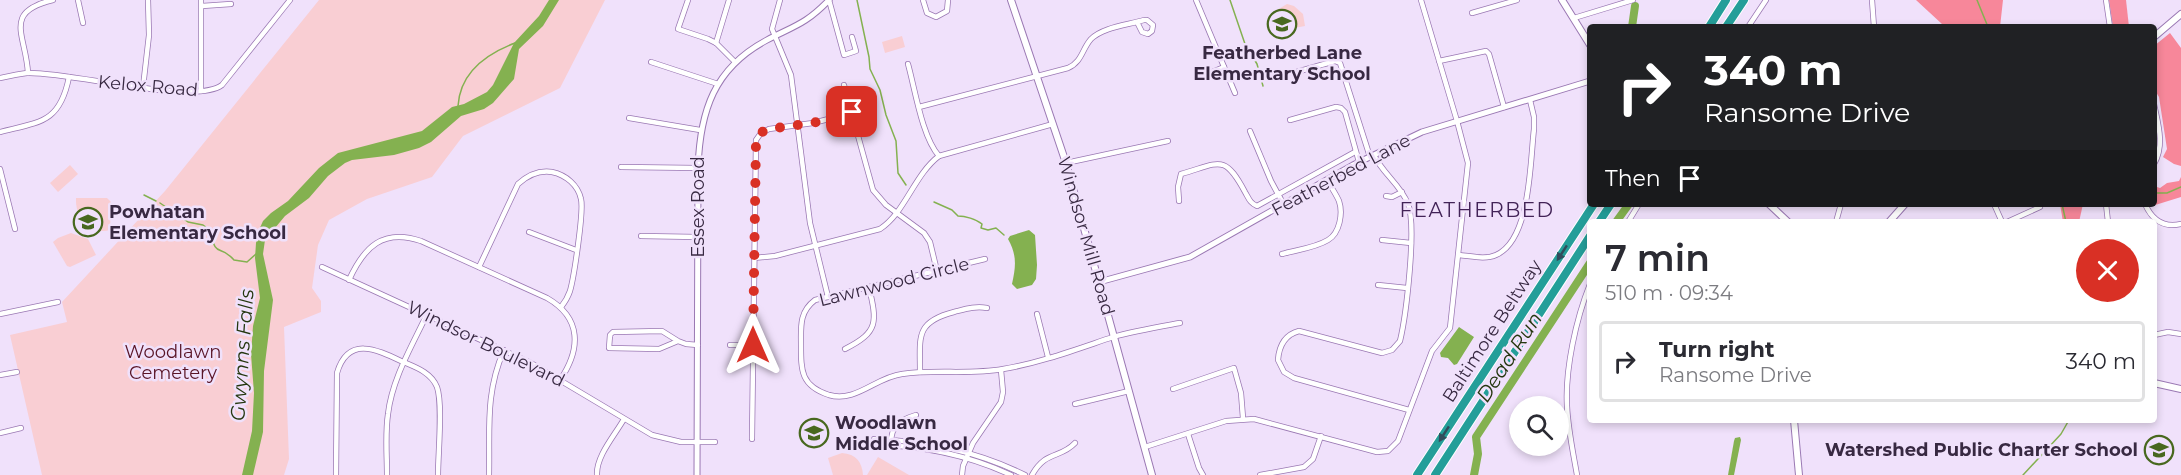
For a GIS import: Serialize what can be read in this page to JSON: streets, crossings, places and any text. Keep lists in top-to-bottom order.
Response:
{
  "streets": {
    "highway": ["Baltimore Beltway"],
    "main road": ["Windsor Mill Road"],
    "street": [
      "Kelox Road",
      "Featherbed Lane",
      "Essex Road",
      "Lawnwood Circle",
      "Windsor Boulevard"
    ]
  },
  "crossings": [
    ["Featherbed Lane", "Windsor Mill Road"],
    ["Essex Road", "Windsor Boulevard"],
    ["Windsor Mill Road", "Lawnwood Circle"]
  ],
  "districts": ["FEATHERBED"],
  "water": ["Gwynns Falls", "Dead Run"],
  "parks": ["Woodlawn Cemetery"],
  "places": {
    "school or university": [
      "Featherbed Lane Elementary School",
      "Powhatan Elementary School",
      "Woodlawn Middle School",
      "Watershed Public Charter School"
    ]
  },
  "page": {
    "turn": ["340 m", "Ransome Drive"],
    "then": "Then",
    "heading": ["7 min", "510 m · 09:34"],
    "list": [
      {
        "name": "Turn right",
        "note": "Ransome Drive",
        "value": "340 m"
      }
    ]
  }
}
